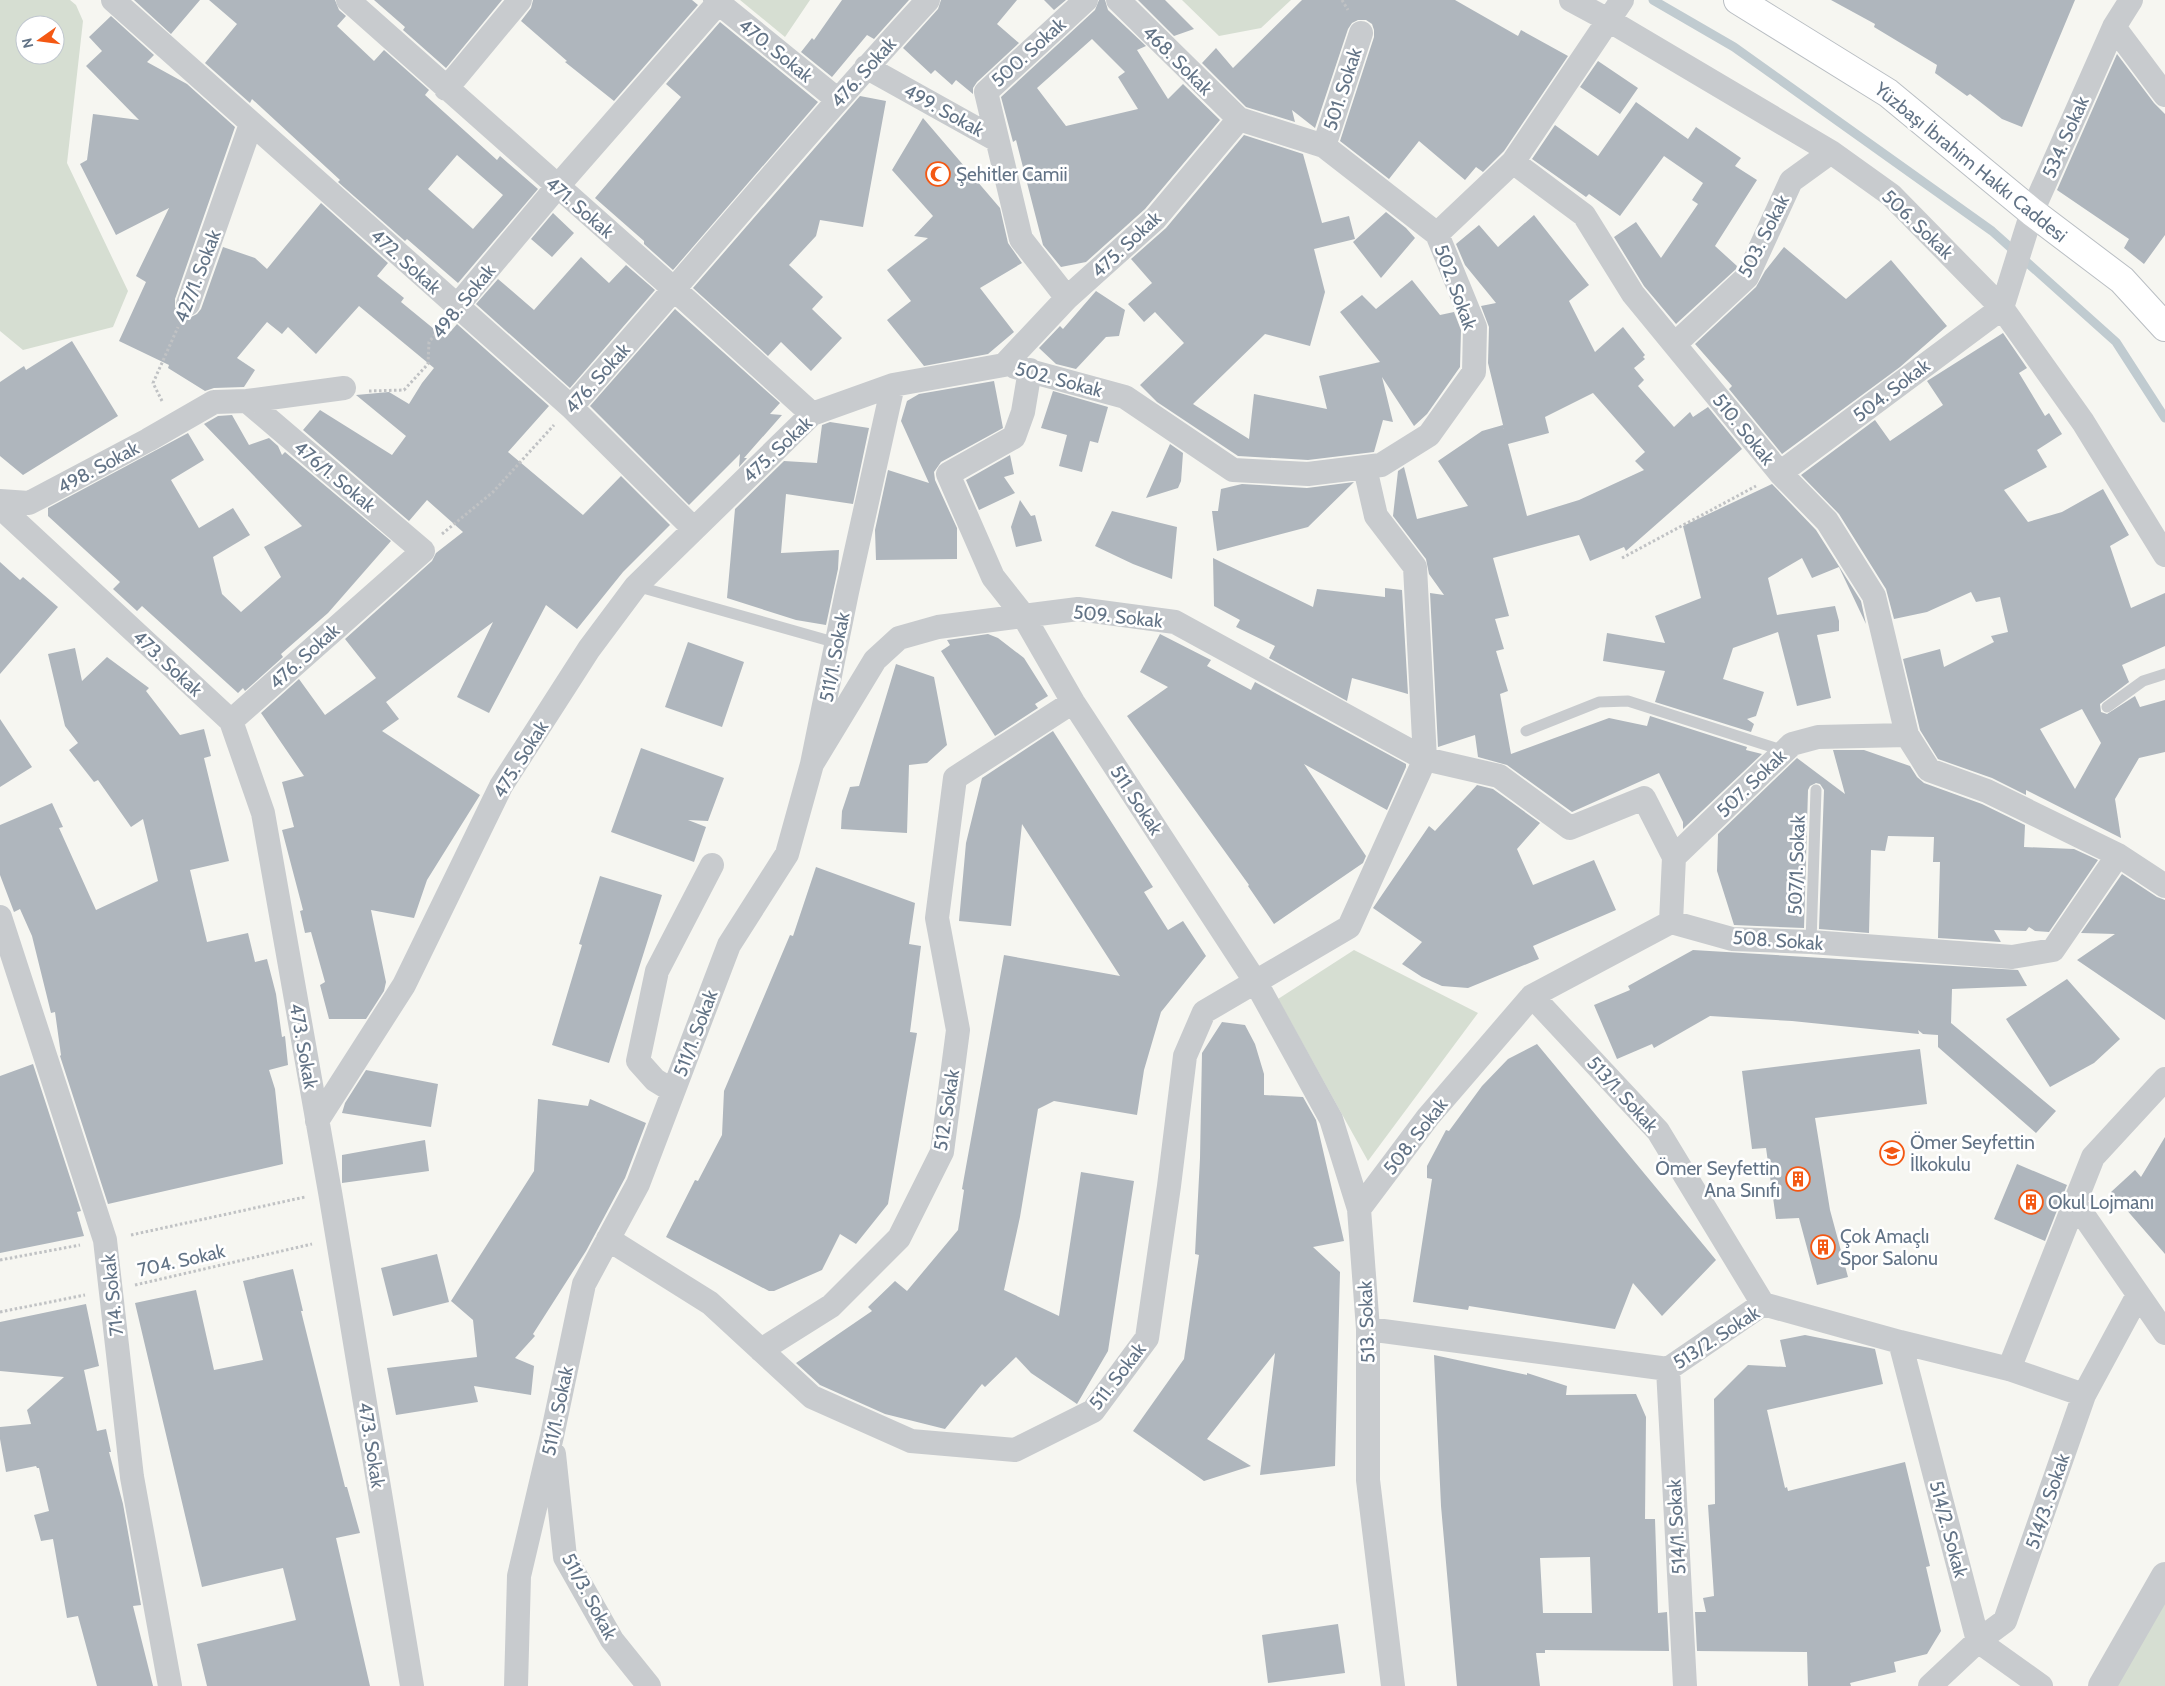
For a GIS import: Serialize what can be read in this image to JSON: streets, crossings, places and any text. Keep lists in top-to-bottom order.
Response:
{
  "streets": {
    "main road": ["Yüzbaşı İbrahim Hakkı Caddesi"],
    "street": [
      "470. Sokak",
      "500. Sokak",
      "468. Sokak",
      "476. Sokak",
      "501. Sokak",
      "499. Sokak",
      "534. Sokak",
      "471. Sokak",
      "506. Sokak",
      "503. Sokak",
      "475. Sokak",
      "472. Sokak",
      "427/1. Sokak",
      "502. Sokak",
      "498. Sokak",
      "504. Sokak",
      "510. Sokak",
      "476/1. Sokak",
      "509. Sokak",
      "511/1. Sokak",
      "473. Sokak",
      "507. Sokak",
      "511. Sokak",
      "508. Sokak",
      "513/1. Sokak",
      "512. Sokak",
      "714. Sokak",
      "513. Sokak",
      "513/2. Sokak",
      "514/3. Sokak",
      "514/1. Sokak",
      "514/2. Sokak",
      "511/3. Sokak"
    ],
    "lane": ["507/1. Sokak"],
    "path": ["704. Sokak"]
  },
  "crossings": [
    ["470. Sokak", "476. Sokak"],
    ["470. Sokak", "498. Sokak"],
    ["500. Sokak", "499. Sokak"],
    ["468. Sokak", "475. Sokak"],
    ["476. Sokak", "499. Sokak"],
    ["476. Sokak", "471. Sokak"],
    ["476. Sokak", "472. Sokak"],
    ["476. Sokak", "476/1. Sokak"],
    ["476. Sokak", "473. Sokak"],
    ["499. Sokak", "475. Sokak"],
    ["534. Sokak", "Yüzbaşı İbrahim Hakkı Caddesi"],
    ["534. Sokak", "506. Sokak"],
    ["534. Sokak", "504. Sokak"],
    ["471. Sokak", "475. Sokak"],
    ["471. Sokak", "498. Sokak"],
    ["506. Sokak", "503. Sokak"],
    ["506. Sokak", "502. Sokak"],
    ["506. Sokak", "504. Sokak"],
    ["503. Sokak", "510. Sokak"],
    ["475. Sokak", "472. Sokak"],
    ["475. Sokak", "502. Sokak"],
    ["475. Sokak", "511/1. Sokak"],
    ["475. Sokak", "473. Sokak"],
    ["472. Sokak", "427/1. Sokak"],
    ["472. Sokak", "498. Sokak"],
    ["427/1. Sokak", "498. Sokak"],
    ["502. Sokak", "510. Sokak"],
    ["498. Sokak", "476/1. Sokak"],
    ["504. Sokak", "510. Sokak"],
    ["510. Sokak", "507. Sokak"],
    ["509. Sokak", "511/1. Sokak"],
    ["509. Sokak", "511. Sokak"],
    ["511/1. Sokak", "511/3. Sokak"],
    ["473. Sokak", "704. Sokak"],
    ["511. Sokak", "512. Sokak"],
    ["511. Sokak", "513. Sokak"],
    ["507/1. Sokak", "508. Sokak"],
    ["508. Sokak", "513/1. Sokak"],
    ["508. Sokak", "513. Sokak"],
    ["513/1. Sokak", "513/2. Sokak"],
    ["704. Sokak", "714. Sokak"],
    ["513. Sokak", "513/2. Sokak"],
    ["513/2. Sokak", "514/3. Sokak"],
    ["513/2. Sokak", "514/1. Sokak"],
    ["513/2. Sokak", "514/2. Sokak"],
    ["514/3. Sokak", "514/2. Sokak"]
  ],
  "places": {
    "mosque": ["Şehitler Camii"],
    "school or university": ["Ömer Seyfettin İlkokulu"],
    "building": ["Ömer Seyfettin Ana Sınıfı", "Okul Lojmanı", "Çok Amaçlı Spor Salonu"]
  },
  "north": "left"
}
